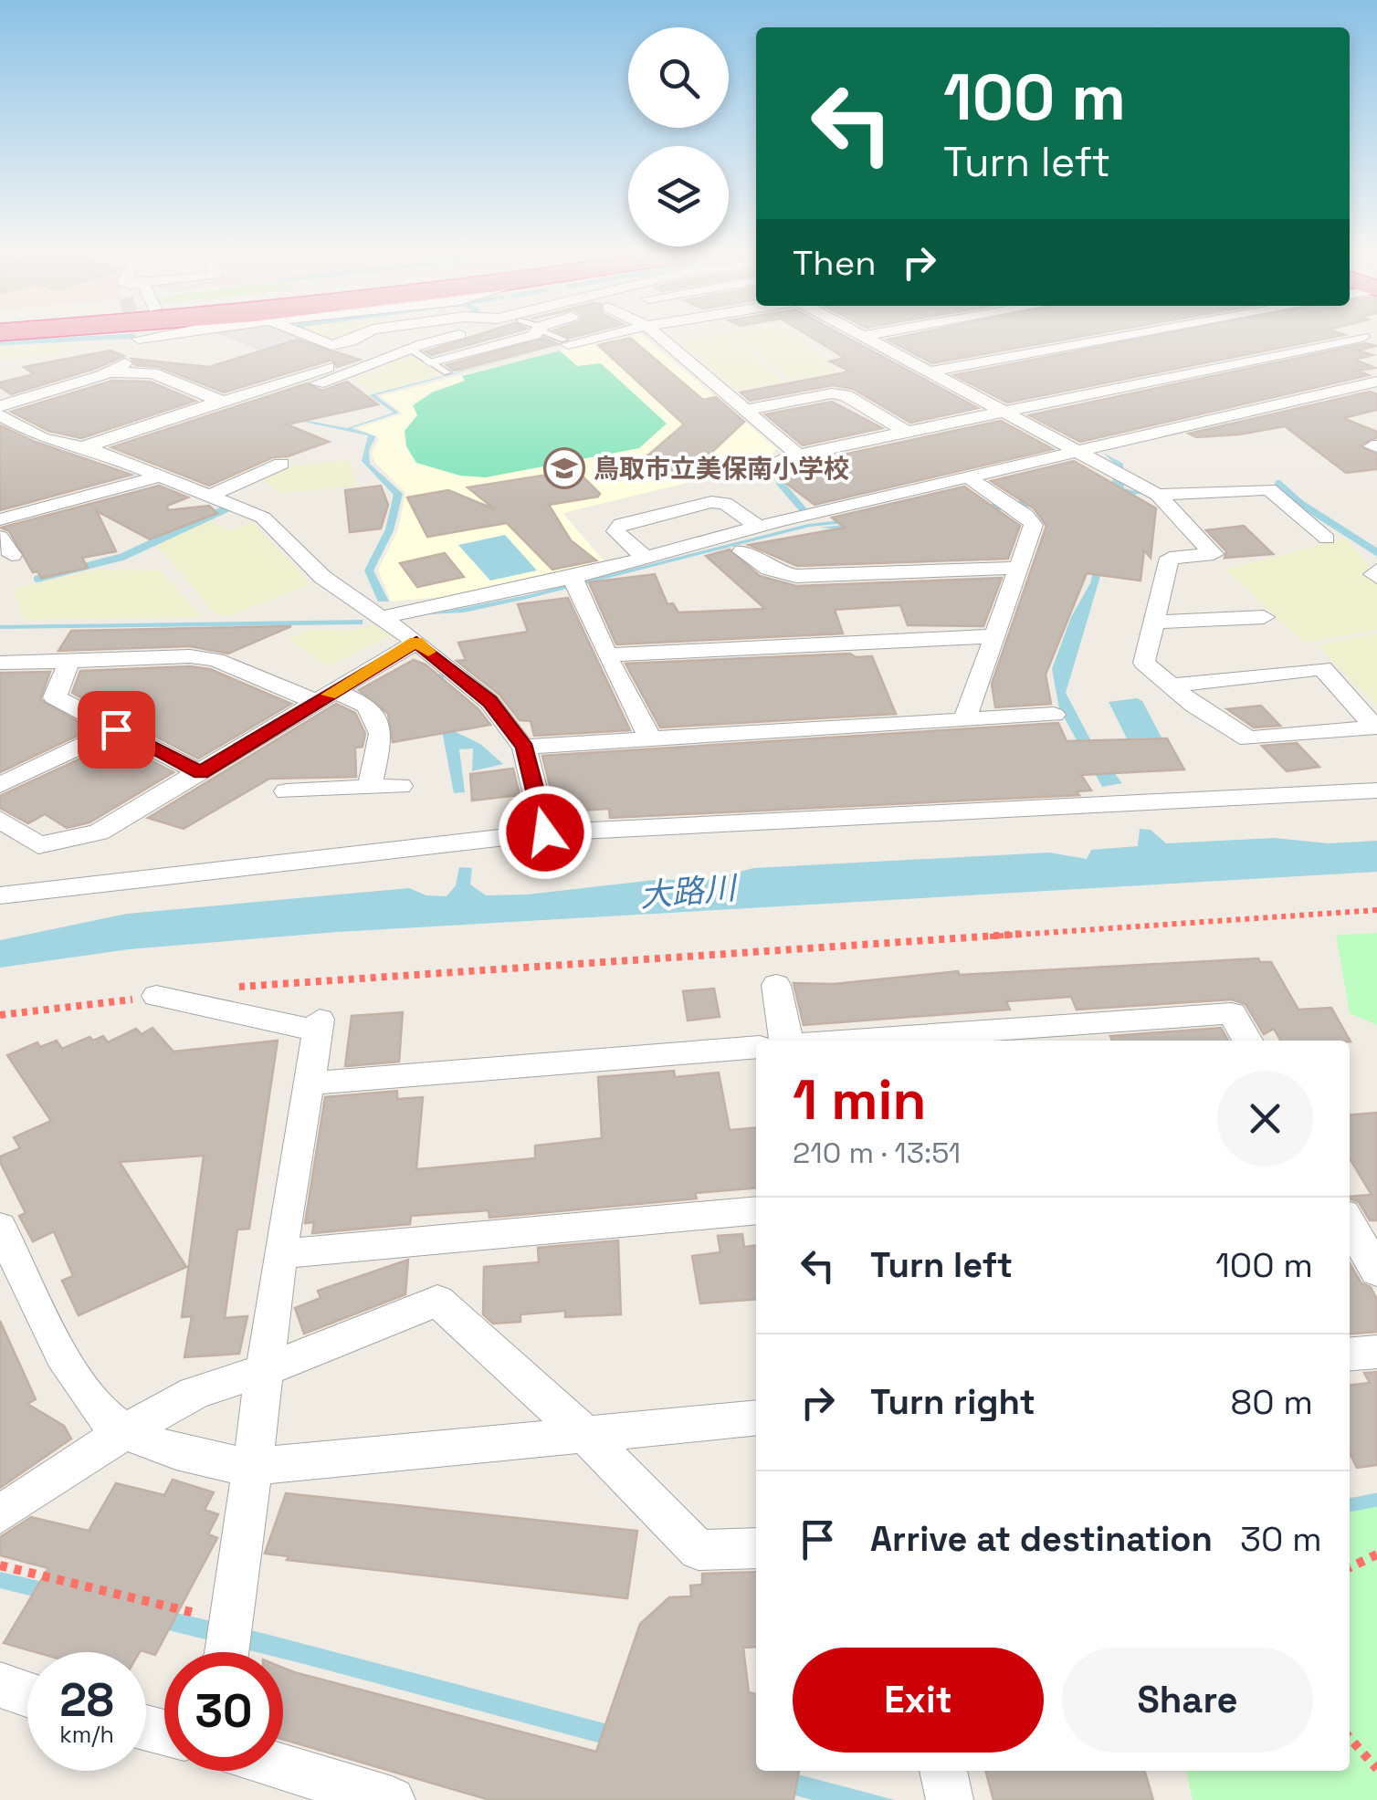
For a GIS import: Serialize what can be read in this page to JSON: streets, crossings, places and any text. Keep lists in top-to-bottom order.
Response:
{
  "water": ["大路川"],
  "places": {
    "school or university": ["鳥取市立美保南小学校"]
  },
  "page": {
    "turn": ["100 m", "Turn left"],
    "then": "Then",
    "heading": ["1 min", "210 m · 13:51"],
    "list": [
      {
        "name": "Turn left",
        "value": "100 m"
      },
      {
        "name": "Turn right",
        "value": "80 m"
      },
      {
        "name": "Arrive at destination",
        "value": "30 m"
      }
    ],
    "buttons": ["Exit", "Share"],
    "speed": "28 km/h",
    "limit": "30"
  }
}
